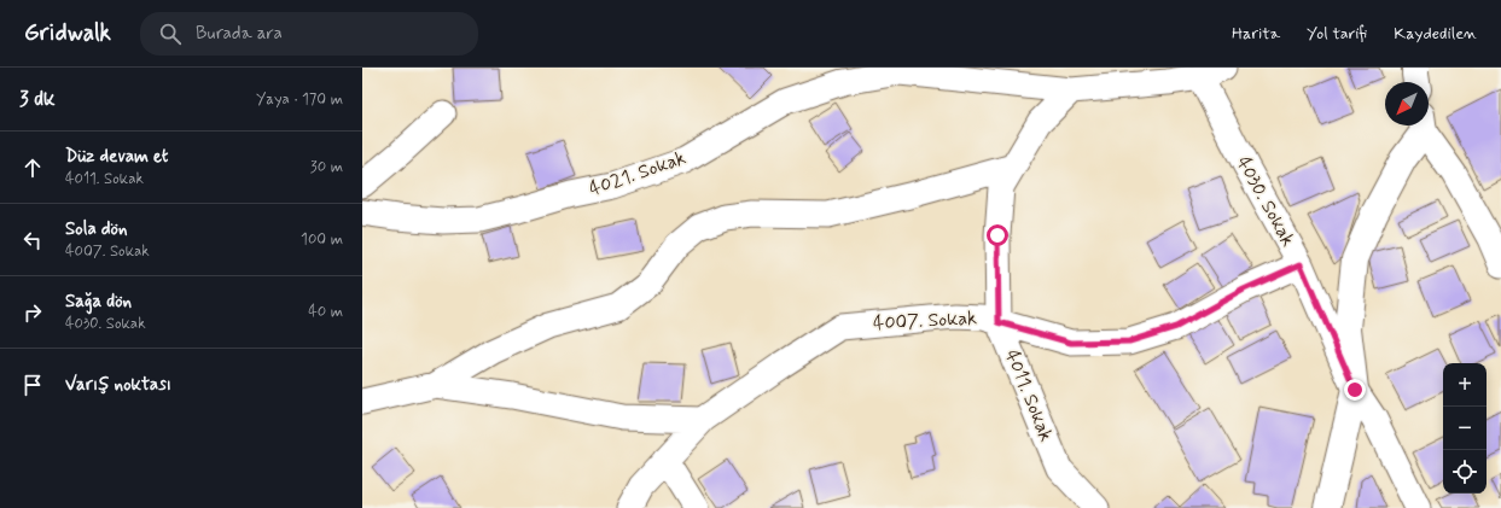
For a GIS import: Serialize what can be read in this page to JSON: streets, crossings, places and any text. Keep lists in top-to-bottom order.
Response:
{
  "streets": {
    "street": [
      "4021. Sokak",
      "4030. Sokak",
      "4007. Sokak",
      "4011. Sokak"
    ]
  },
  "crossings": [
    ["4021. Sokak", "4030. Sokak"],
    ["4021. Sokak", "4011. Sokak"],
    ["4030. Sokak", "4007. Sokak"],
    ["4007. Sokak", "4011. Sokak"]
  ],
  "north": "bottom left",
  "page": {
    "header": "Gridwalk",
    "search": "Burada ara",
    "nav": ["Harita", "Yol tarifi", "Kaydedilen"],
    "heading": ["3 dk", "Yaya · 170 m"],
    "list": [
      ["Düz devam et", "4011. Sokak", "30 m"],
      ["Sola dön", "4007. Sokak", "100 m"],
      ["Sağa dön", "4030. Sokak", "40 m"],
      "Varış noktası"
    ],
    "map_buttons": ["+", "−"]
  }
}
